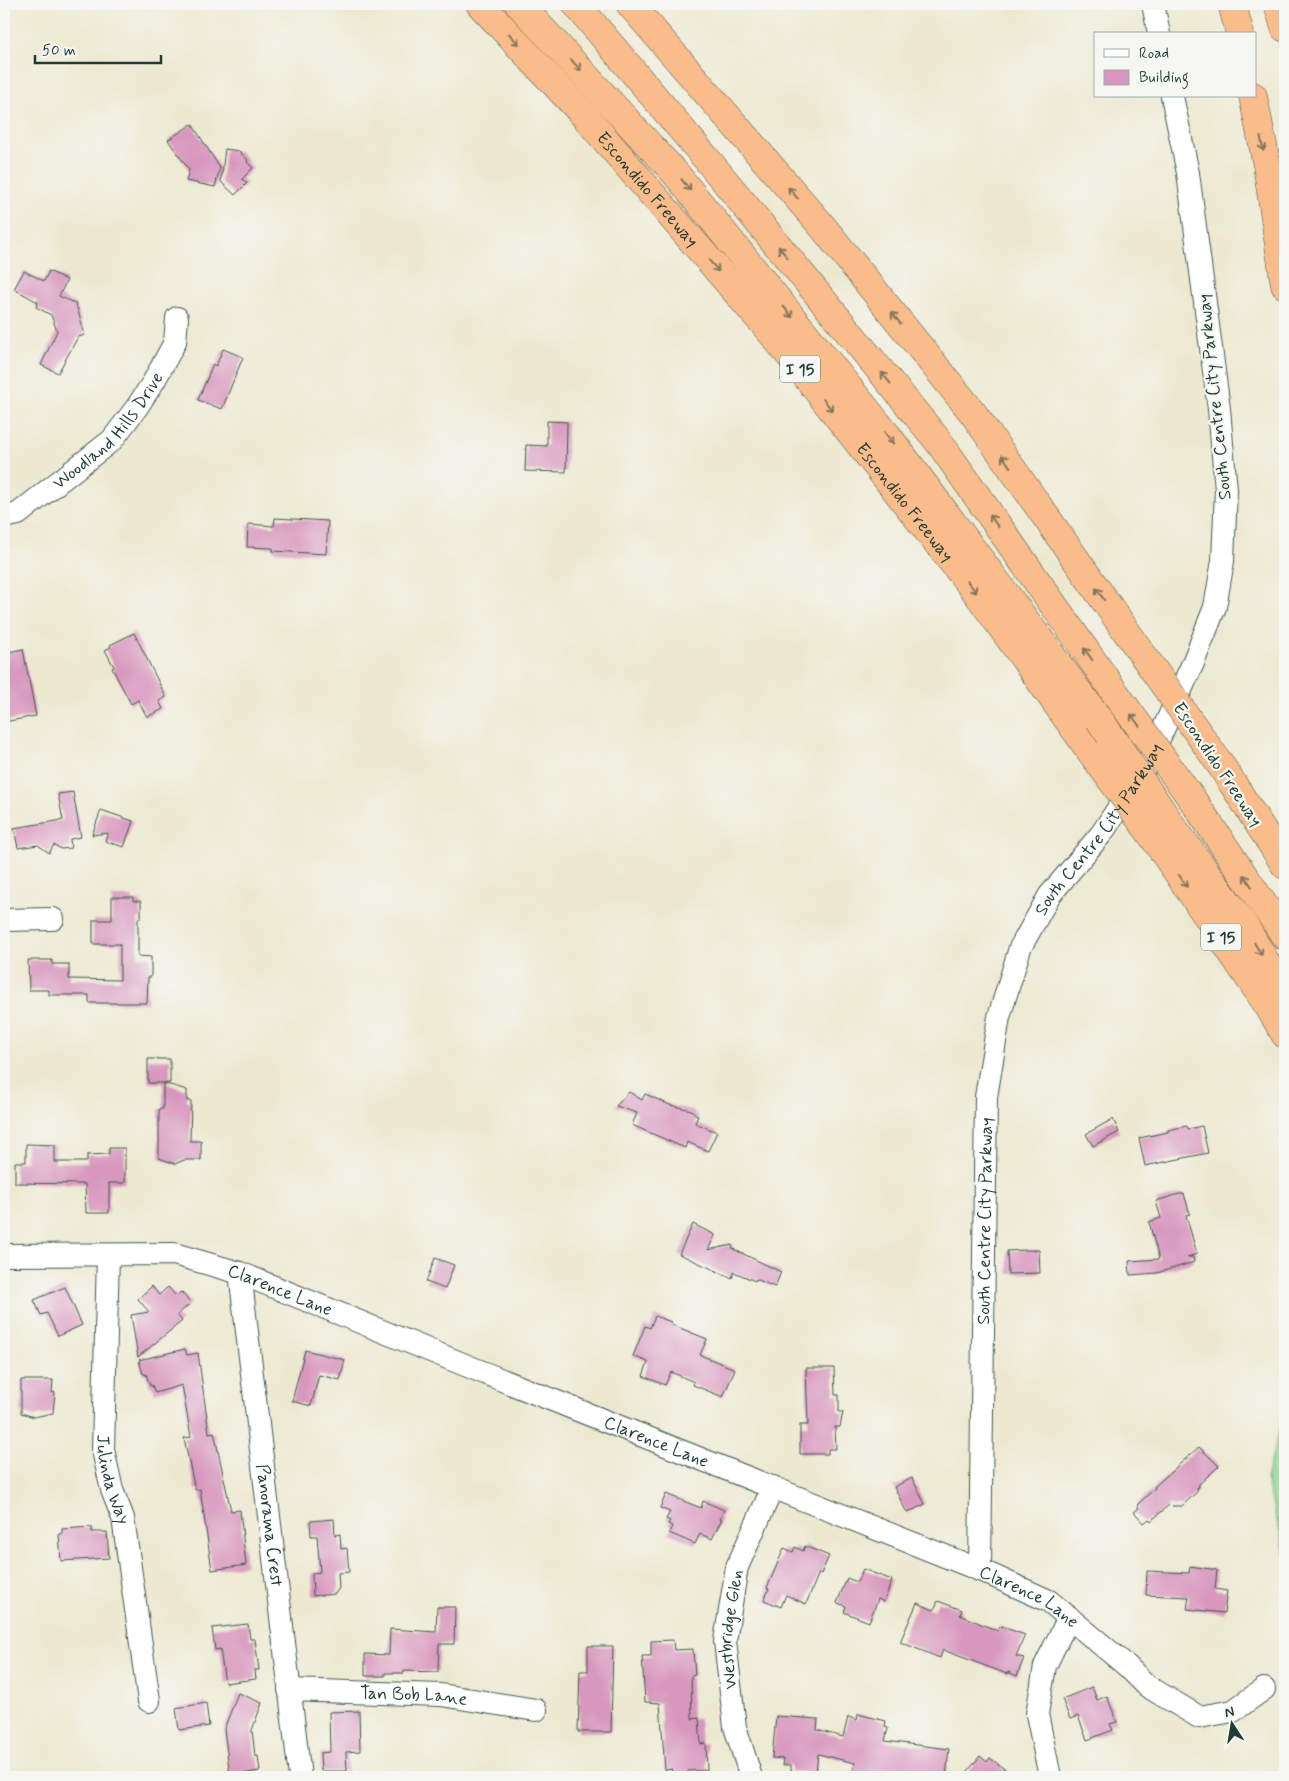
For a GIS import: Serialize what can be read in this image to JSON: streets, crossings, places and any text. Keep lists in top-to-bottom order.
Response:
{
  "streets": {
    "highway": ["Escondido Freeway", "I 15"],
    "street": [
      "South Centre City Parkway",
      "Woodland Hills Drive",
      "Clarence Lane",
      "Julinda Way",
      "Panorama Crest",
      "Westbridge Glen",
      "Tan Bob Lane"
    ]
  },
  "crossings": [
    ["South Centre City Parkway", "Clarence Lane"],
    ["Clarence Lane", "Julinda Way"],
    ["Clarence Lane", "Panorama Crest"],
    ["Clarence Lane", "Westbridge Glen"],
    ["Panorama Crest", "Tan Bob Lane"]
  ],
  "legend": ["Road", "Building"],
  "scale_bar": "50 m",
  "north": "top"
}
